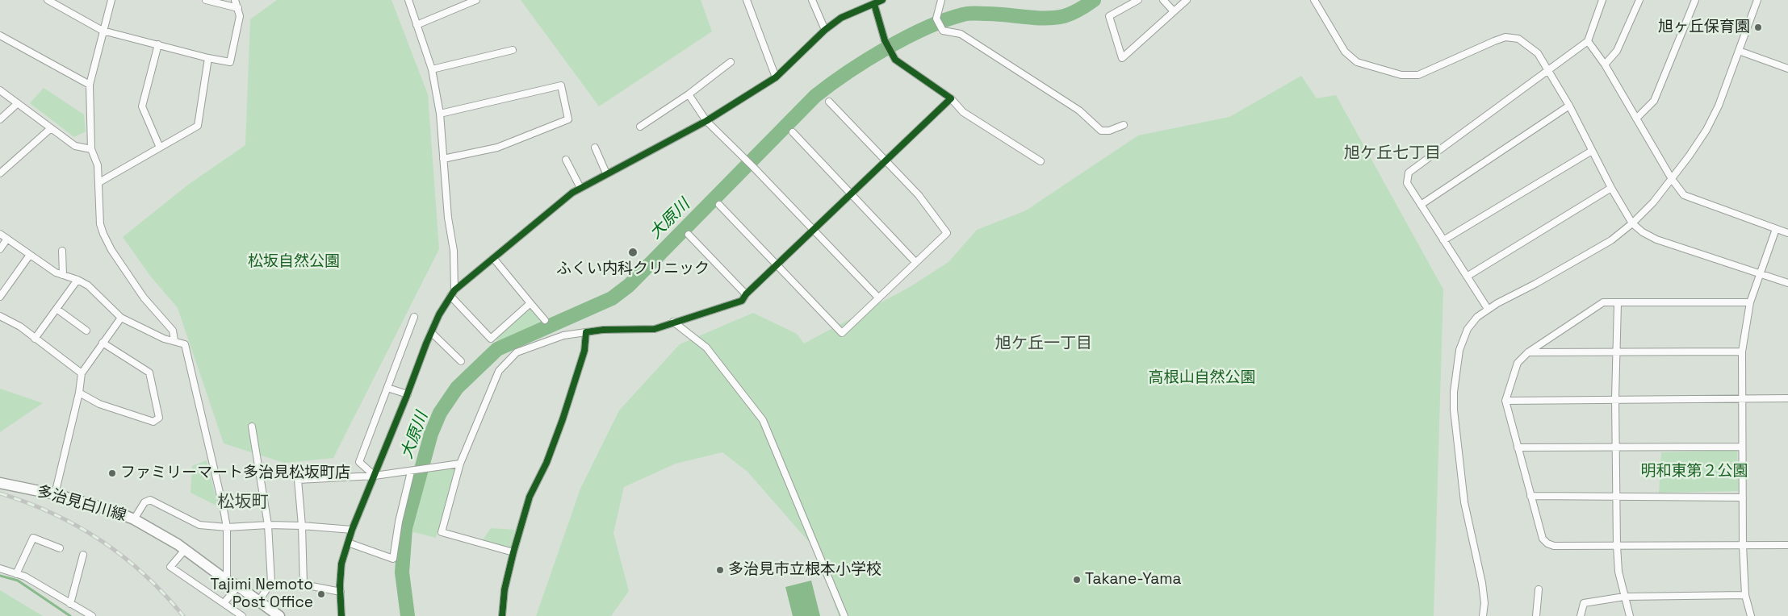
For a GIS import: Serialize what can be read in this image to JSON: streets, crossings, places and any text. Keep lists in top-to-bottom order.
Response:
{
  "streets": {
    "main road": ["多治見白川線"]
  },
  "districts": ["旭ケ丘七丁目", "旭ケ丘一丁目", "松坂町"],
  "water": ["大原川"],
  "parks": ["松坂自然公園", "高根山自然公園", "明和東第２公園"],
  "places": [
    "旭ヶ丘保育園",
    "ふくい内科クリニック",
    "ファミリーマート多治見松坂町店",
    "多治見市立根本小学校",
    "Takane-Yama",
    "Tajimi Nemoto Post Office"
  ]
}
